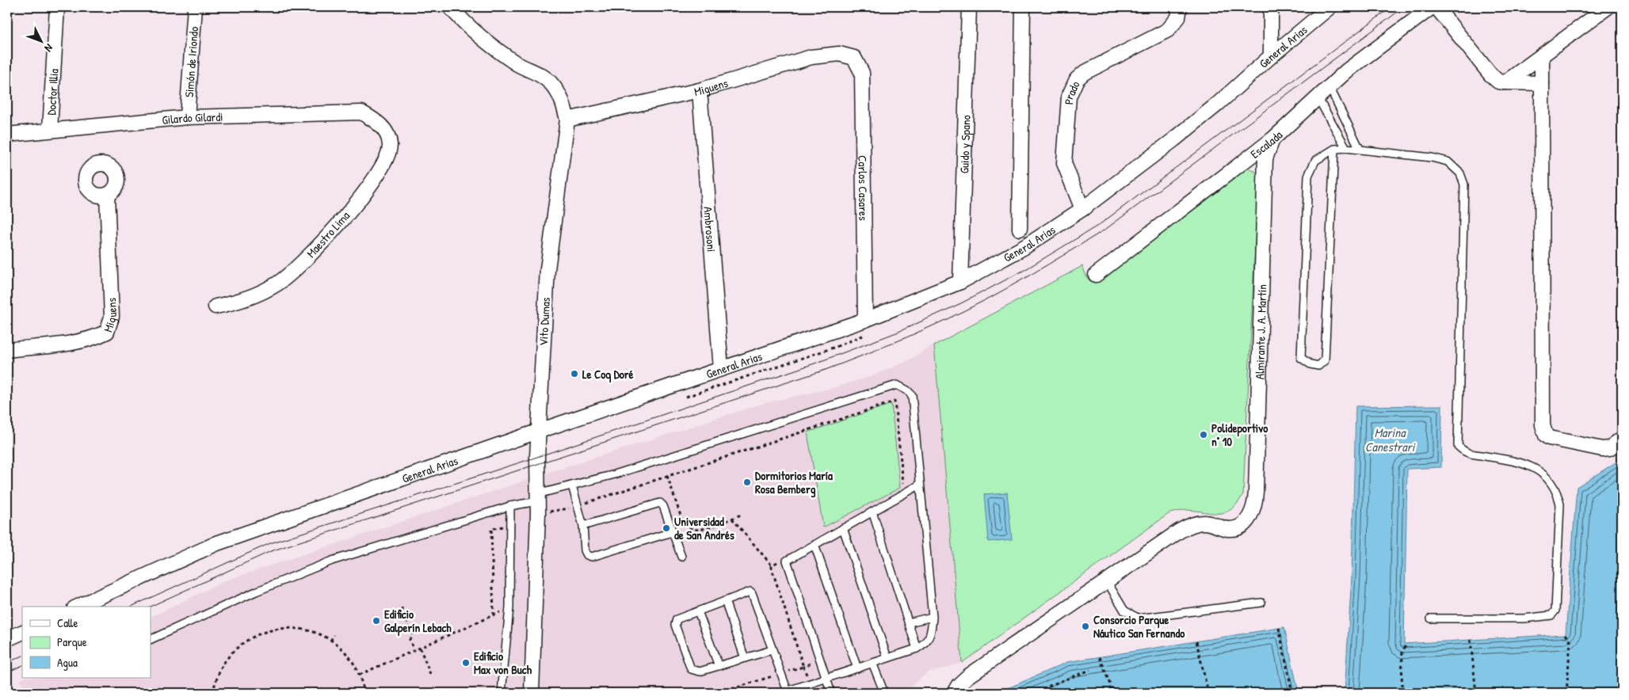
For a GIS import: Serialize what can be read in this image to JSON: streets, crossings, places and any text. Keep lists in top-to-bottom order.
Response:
{
  "streets": {
    "street": [
      "General Arias",
      "Simón de Iriondo",
      "Miguens",
      "Doctor Illia",
      "Prado",
      "Gilardo Gilardi",
      "Escalada",
      "Guido y Spano",
      "Carlos Casares",
      "Ambrosoni",
      "Maestro Lima",
      "Vito Dumas",
      "Almirante J. A. Martín"
    ]
  },
  "crossings": [
    ["General Arias", "Prado"],
    ["General Arias", "Guido y Spano"],
    ["General Arias", "Carlos Casares"],
    ["General Arias", "Ambrosoni"],
    ["General Arias", "Vito Dumas"],
    ["Simón de Iriondo", "Gilardo Gilardi"],
    ["Miguens", "Carlos Casares"],
    ["Miguens", "Ambrosoni"],
    ["Miguens", "Vito Dumas"],
    ["Doctor Illia", "Gilardo Gilardi"],
    ["Gilardo Gilardi", "Maestro Lima"],
    ["Escalada", "Almirante J. A. Martín"]
  ],
  "water": ["Marina Canestrari"],
  "places": [
    "Le Coq Doré",
    "Polideportivo n° 10",
    "Dormitorios María Rosa Bemberg",
    "Universidad de San Andrés",
    "Edificio Galperín Lebach",
    "Consorcio Parque Náutico San Fernando",
    "Edificio Max von Buch"
  ],
  "legend": ["Calle", "Parque", "Agua"],
  "north": "bottom right"
}
